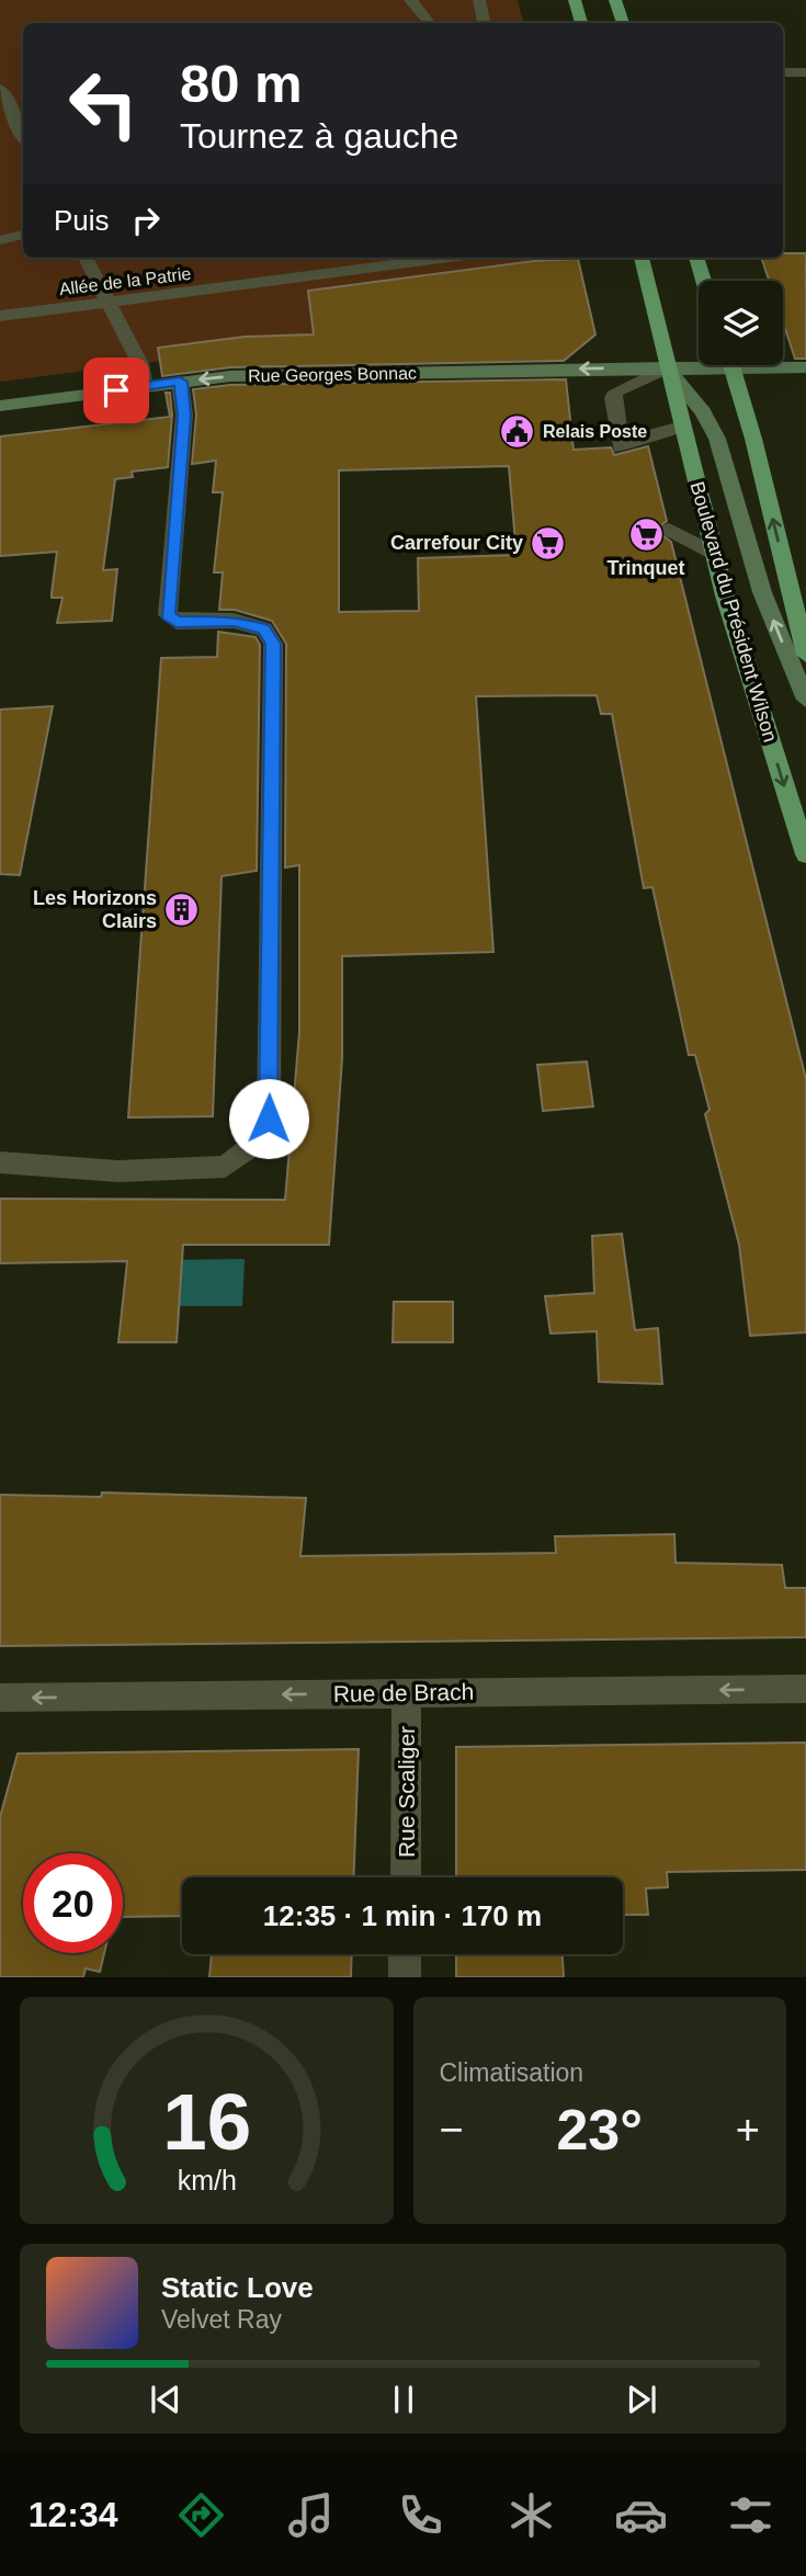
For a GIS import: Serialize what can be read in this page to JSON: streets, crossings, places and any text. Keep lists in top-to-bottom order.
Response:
{
  "streets": {
    "main road": ["Rue Georges Bonnac", "Boulevard du Président Wilson"],
    "street": ["Allée de la Patrie", "Rue de Brach", "Rue Scaliger"]
  },
  "crossings": [
    ["Rue Georges Bonnac", "Boulevard du Président Wilson"],
    ["Rue de Brach", "Rue Scaliger"]
  ],
  "one_way": ["Rue Georges Bonnac", "Rue de Brach"],
  "places": {
    "public building": ["Relais Poste"],
    "supermarket": ["Trinquet", "Carrefour City"],
    "building": ["Les Horizons Clairs"]
  },
  "page": {
    "turn": ["80 m", "Tournez à gauche"],
    "then": "Puis",
    "limit": "20",
    "trip": "12:35 · 1 min · 170 m",
    "tile": "Climatisation",
    "heat": ["−", "23°", "+"],
    "song": ["Static Love", "Velvet Ray"],
    "tabs": "12:34",
    "gauge": ["16", "km/h"]
  }
}
